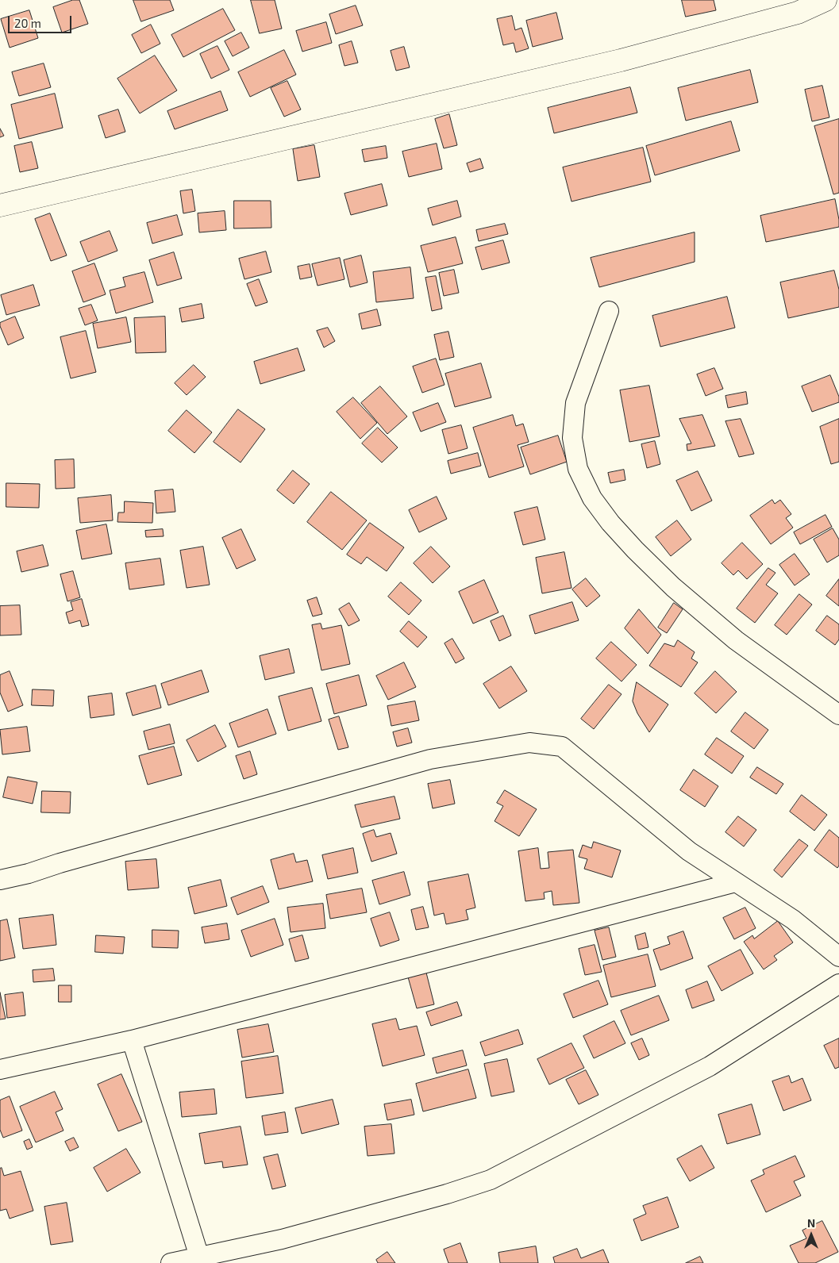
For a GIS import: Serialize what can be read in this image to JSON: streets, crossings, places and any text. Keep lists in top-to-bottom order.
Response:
{
  "scale_bar": "20 m",
  "north": "top"
}
